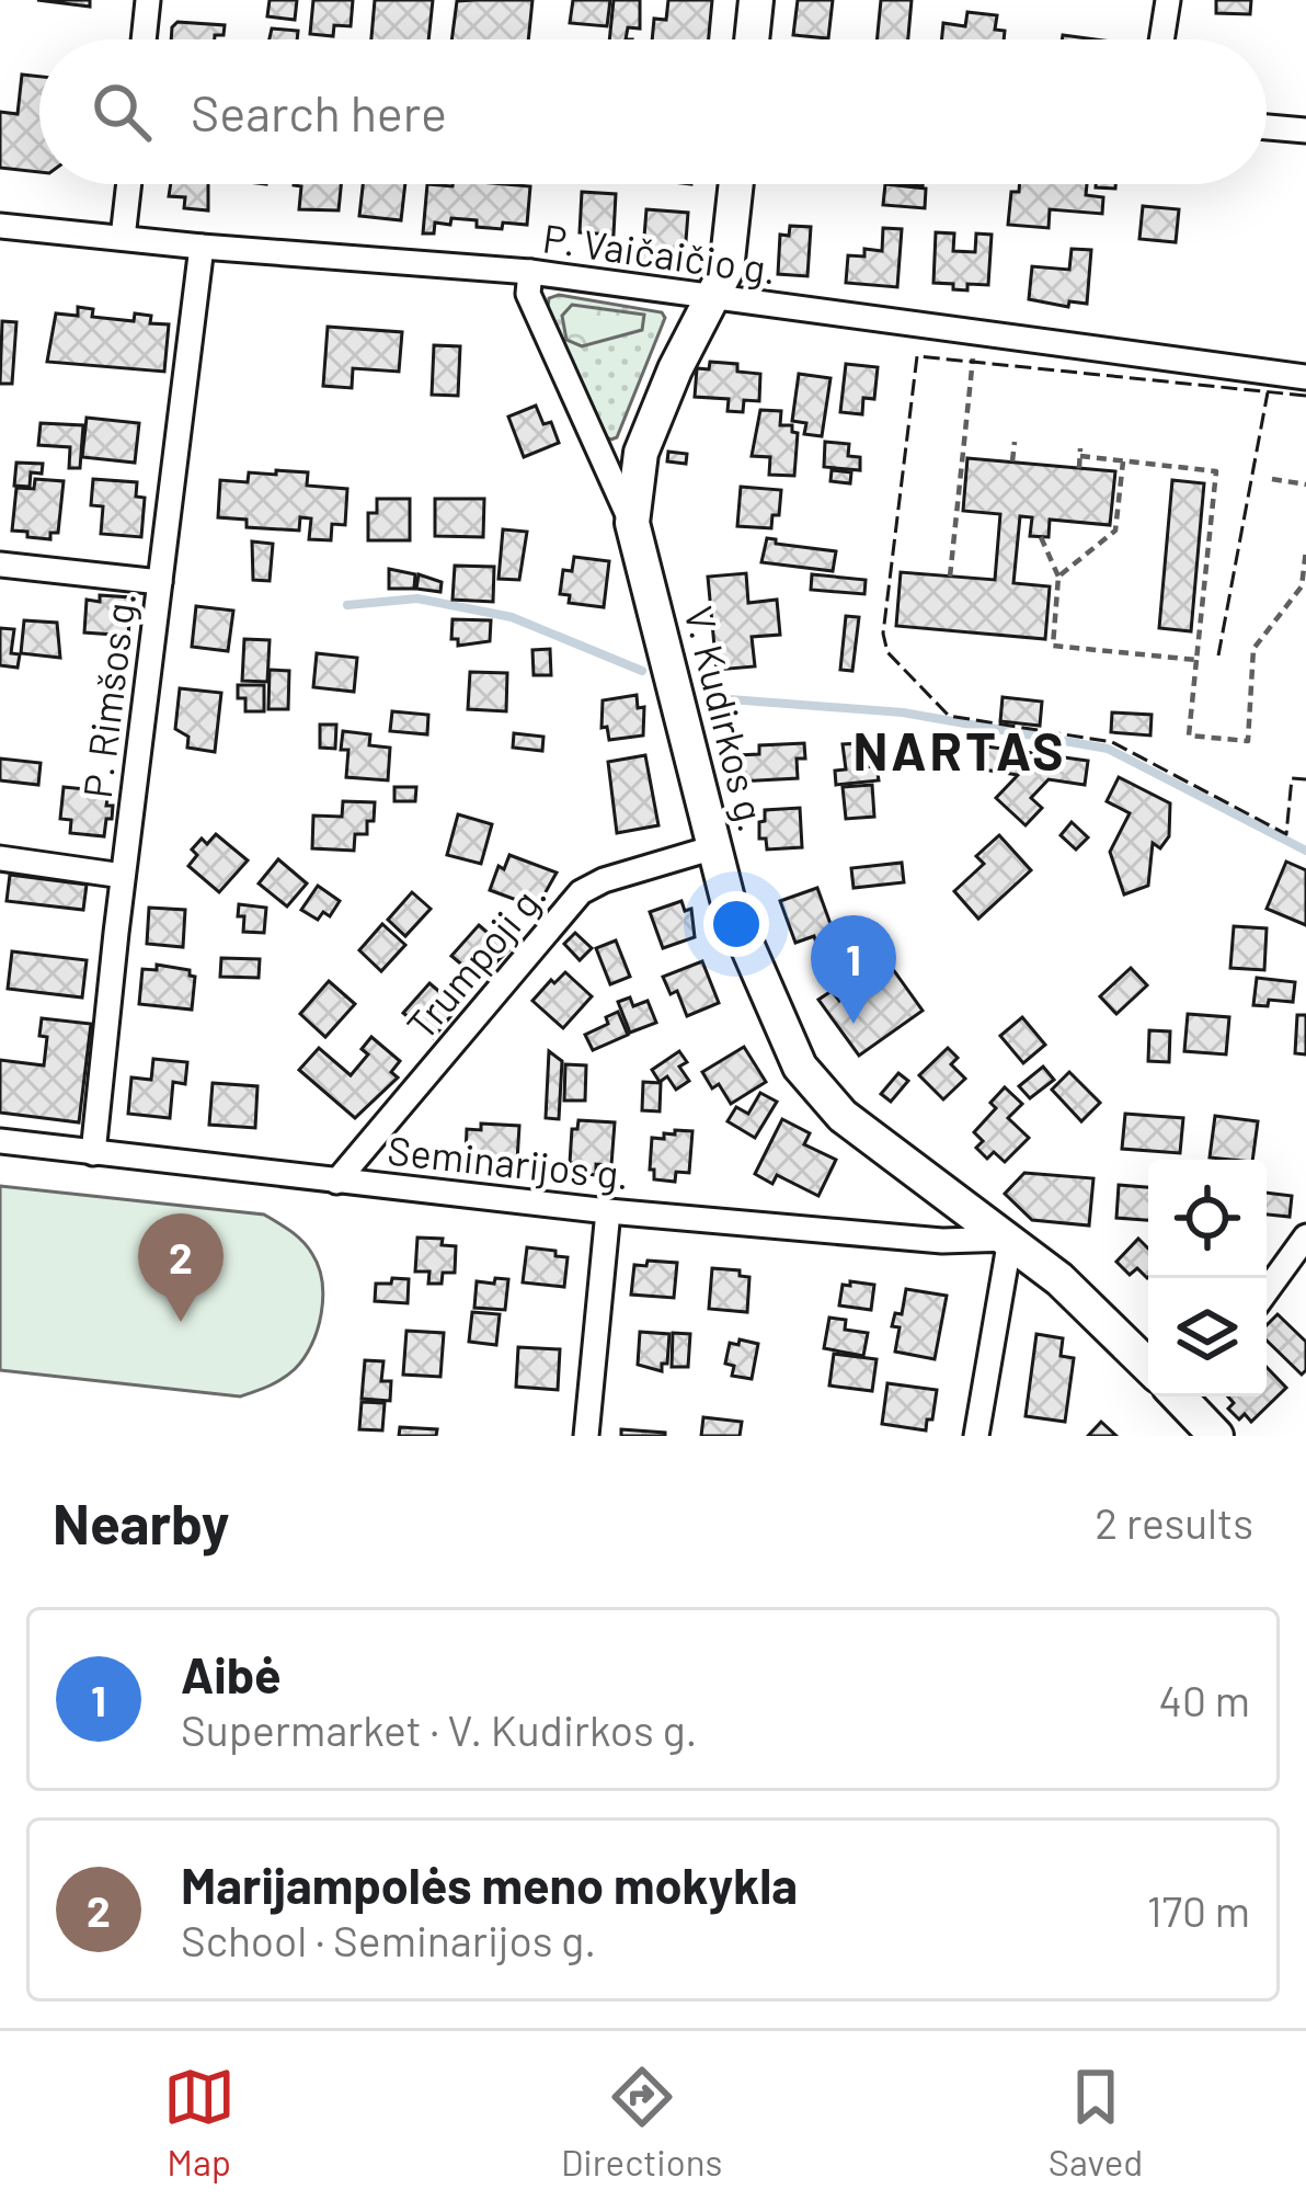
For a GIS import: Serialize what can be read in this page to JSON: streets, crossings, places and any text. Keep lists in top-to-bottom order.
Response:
{
  "streets": {
    "main road": ["V. Kudirkos g."],
    "street": [
      "P. Vaičaičio g.",
      "P. Rimšos g.",
      "Trumpoji g.",
      "Seminarijos g."
    ]
  },
  "crossings": [
    ["P. Vaičaičio g.", "P. Rimšos g."],
    ["P. Vaičaičio g.", "V. Kudirkos g."],
    ["P. Rimšos g.", "Seminarijos g."],
    ["V. Kudirkos g.", "Trumpoji g."],
    ["V. Kudirkos g.", "Seminarijos g."],
    ["Trumpoji g.", "Seminarijos g."]
  ],
  "districts": ["NARTAS"],
  "page": {
    "search": "Search here",
    "pins": ["1", "2"],
    "heading": ["Nearby", "2 results"],
    "list": [
      {
        "mark": "1",
        "name": "Aibė",
        "note": "Supermarket · V. Kudirkos g.",
        "value": "40 m"
      },
      {
        "mark": "2",
        "name": "Marijampolės meno mokykla",
        "note": "School · Seminarijos g.",
        "value": "170 m"
      }
    ],
    "nav": ["Map", "Directions", "Saved"]
  }
}
